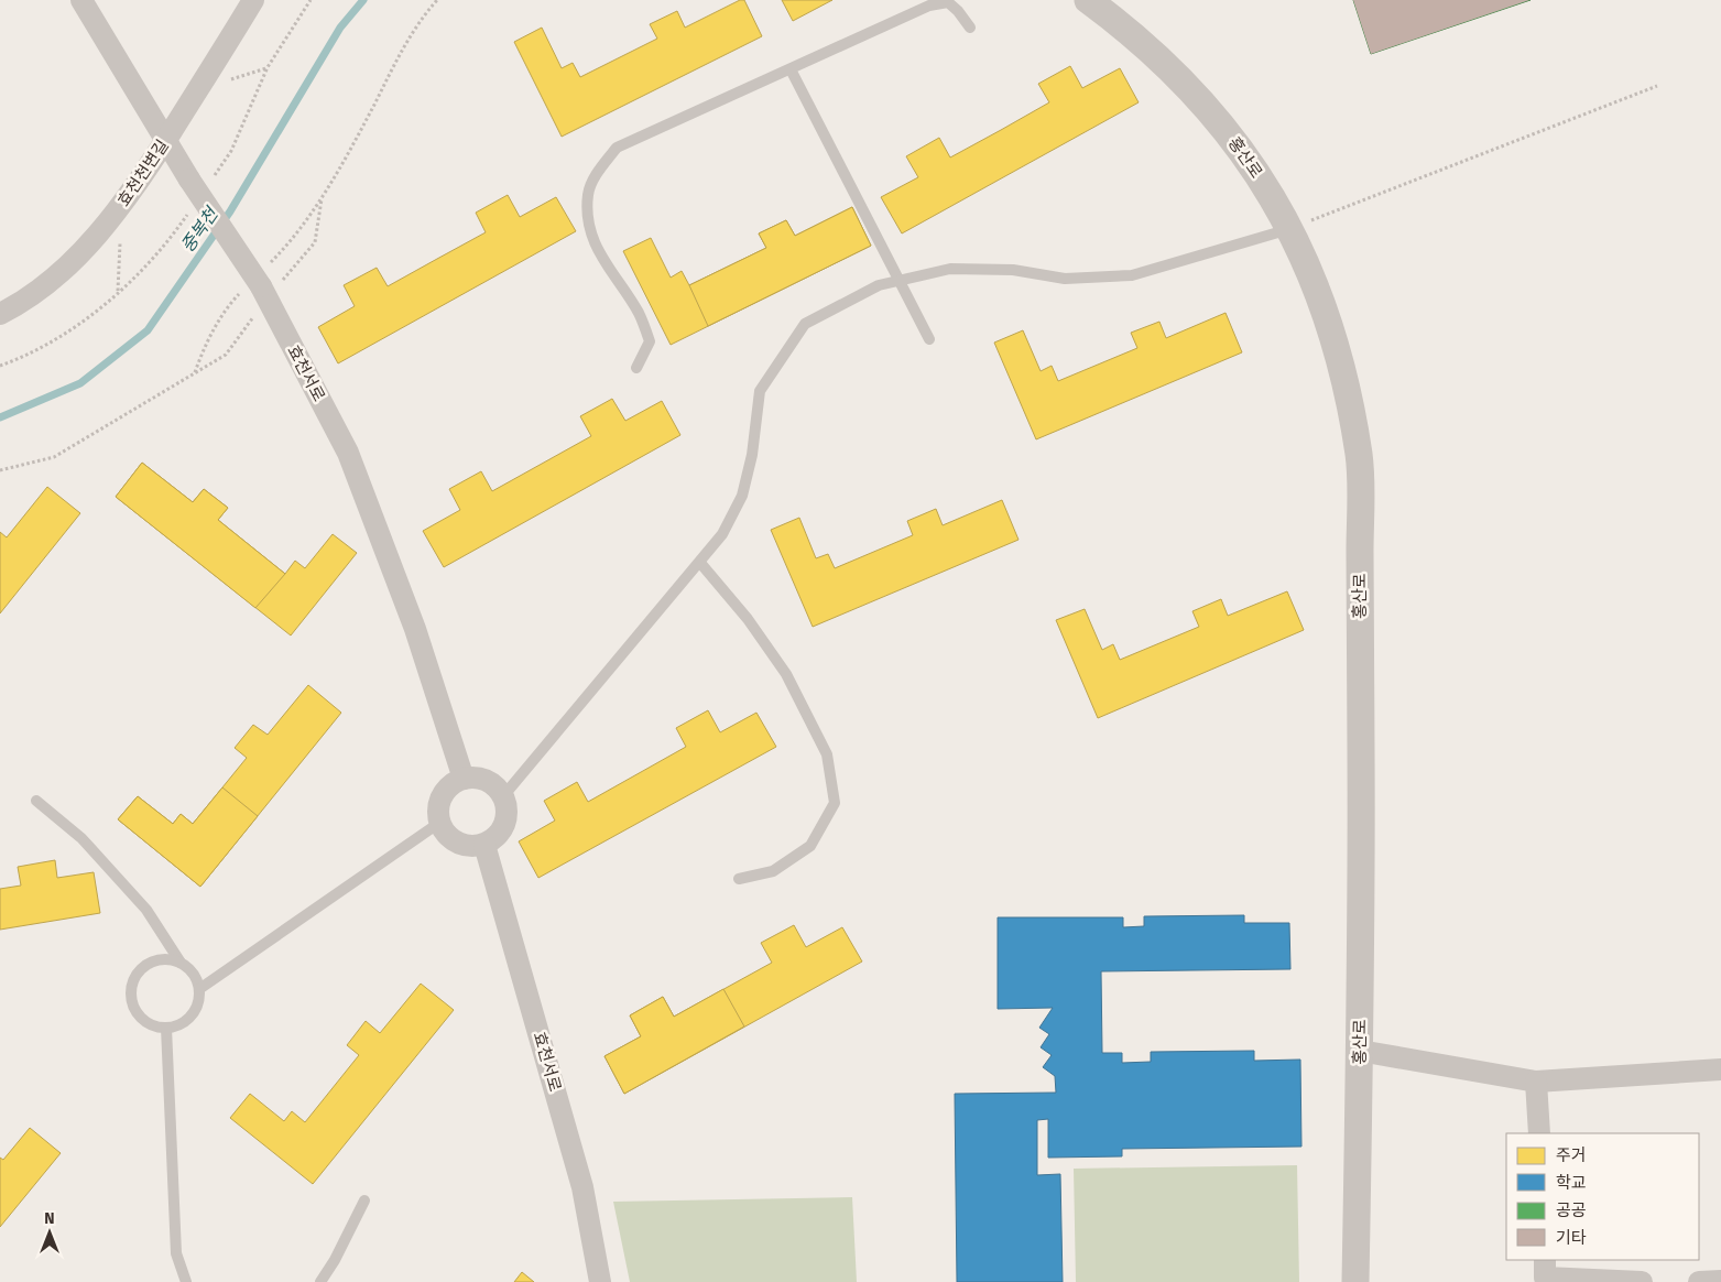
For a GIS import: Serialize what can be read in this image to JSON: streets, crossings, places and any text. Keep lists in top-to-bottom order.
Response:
{
  "streets": {
    "street": ["홍산로", "효천천변길", "효천서로"]
  },
  "crossings": [
    ["효천천변길", "효천서로"]
  ],
  "water": ["중복천"],
  "legend": [
    "주거",
    "학교",
    "공공",
    "기타"
  ],
  "north": "top"
}
